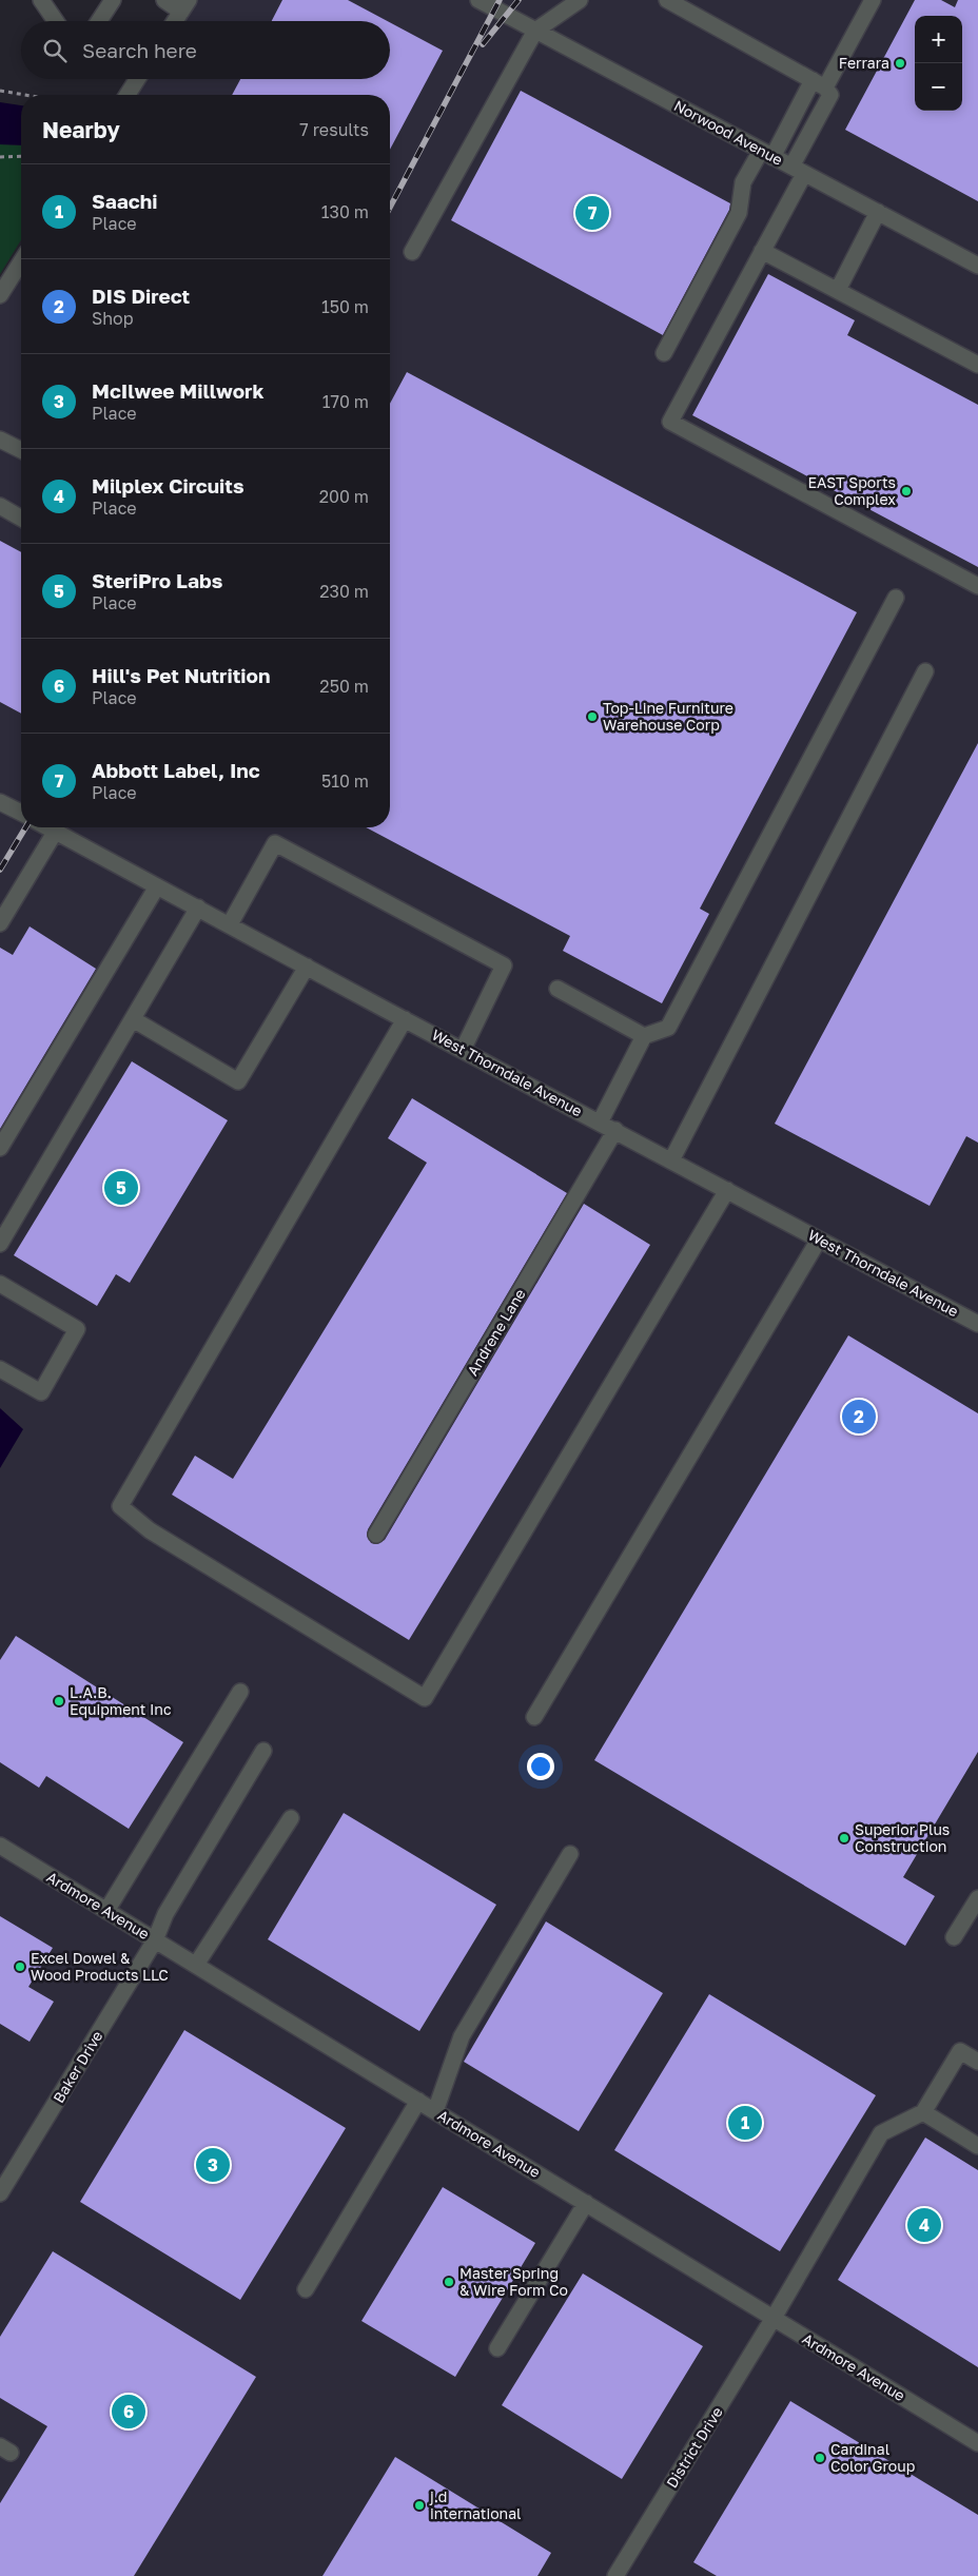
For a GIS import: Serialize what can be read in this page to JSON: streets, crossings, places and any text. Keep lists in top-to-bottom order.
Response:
{
  "streets": {
    "street": [
      "Norwood Avenue",
      "West Thorndale Avenue",
      "Andrene Lane",
      "Ardmore Avenue",
      "Baker Drive",
      "District Drive"
    ]
  },
  "crossings": [
    ["West Thorndale Avenue", "Andrene Lane"],
    ["Ardmore Avenue", "Baker Drive"],
    ["Ardmore Avenue", "District Drive"]
  ],
  "places": [
    "Ferrara",
    "EAST Sports Complex",
    "Top-Line Furniture Warehouse Corp",
    "L.A.B. Equipment Inc",
    "Superior Plus Construction",
    "Excel Dowel & Wood Products LLC",
    "Master Spring & Wire Form Co",
    "Cardinal Color Group",
    "j.d international"
  ],
  "page": {
    "map_buttons": ["+", "−"],
    "search": "Search here",
    "heading": ["Nearby", "7 results"],
    "list": [
      {
        "mark": "1",
        "name": "Saachi",
        "note": "Place",
        "value": "130 m"
      },
      {
        "mark": "2",
        "name": "DIS Direct",
        "note": "Shop",
        "value": "150 m"
      },
      {
        "mark": "3",
        "name": "McIlwee Millwork",
        "note": "Place",
        "value": "170 m"
      },
      {
        "mark": "4",
        "name": "Milplex Circuits",
        "note": "Place",
        "value": "200 m"
      },
      {
        "mark": "5",
        "name": "SteriPro Labs",
        "note": "Place",
        "value": "230 m"
      },
      {
        "mark": "6",
        "name": "Hill's Pet Nutrition",
        "note": "Place",
        "value": "250 m"
      },
      {
        "mark": "7",
        "name": "Abbott Label, Inc",
        "note": "Place",
        "value": "510 m"
      }
    ],
    "pins": [
      "7",
      "5",
      "2",
      "1",
      "3",
      "4",
      "6"
    ]
  }
}
